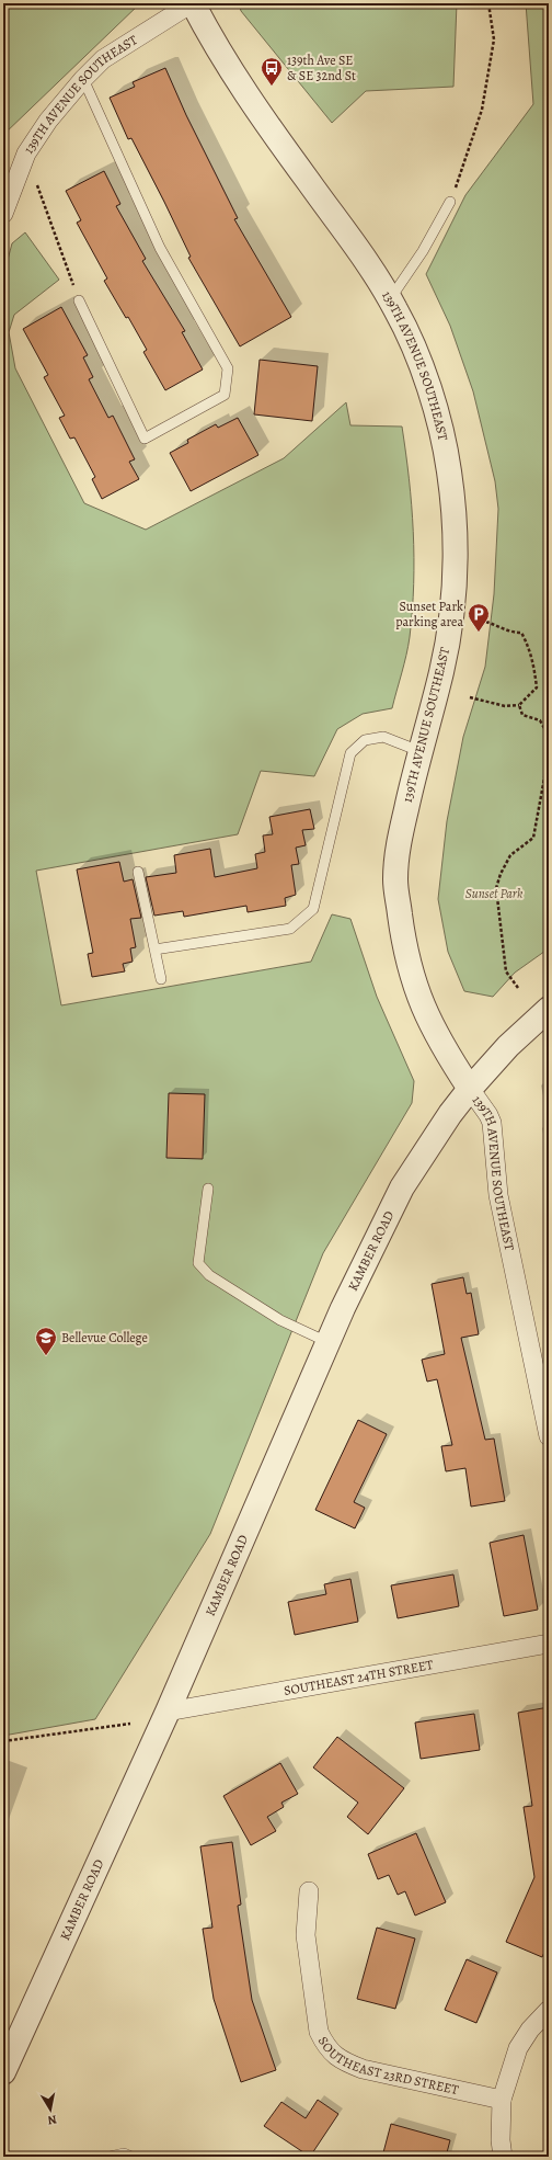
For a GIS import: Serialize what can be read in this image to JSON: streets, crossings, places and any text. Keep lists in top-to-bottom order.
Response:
{
  "streets": {
    "street": [
      "139TH AVENUE SOUTHEAST",
      "KAMBER ROAD",
      "SOUTHEAST 24TH STREET",
      "SOUTHEAST 23RD STREET"
    ]
  },
  "crossings": [
    ["139TH AVENUE SOUTHEAST", "KAMBER ROAD"],
    ["KAMBER ROAD", "SOUTHEAST 24TH STREET"]
  ],
  "parks": ["Sunset Park"],
  "places": {
    "bus stop": ["139th Ave SE & SE 32nd St"],
    "parking": ["Sunset Park parking area"],
    "school or university": ["Bellevue College"]
  },
  "north": "bottom"
}
